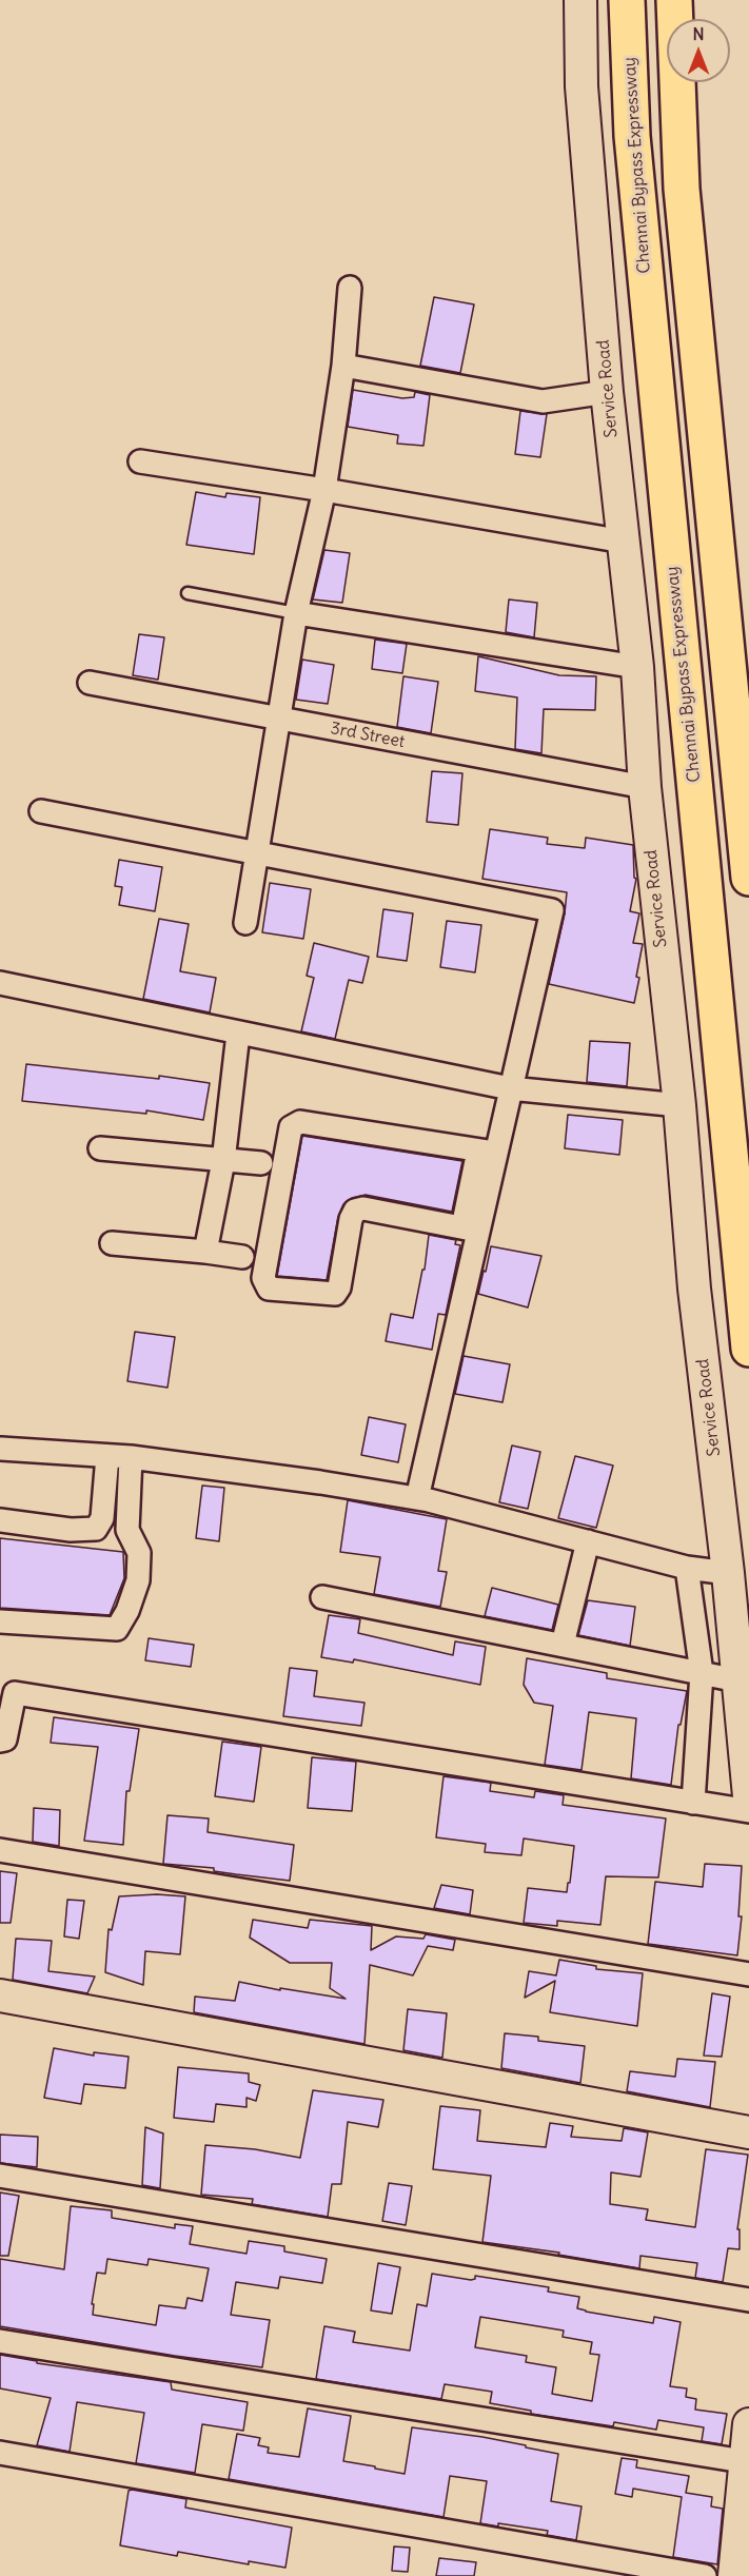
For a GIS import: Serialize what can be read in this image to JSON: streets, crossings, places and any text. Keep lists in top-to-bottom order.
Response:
{
  "streets": {
    "highway": ["Chennai Bypass Expressway"],
    "street": ["Service Road", "3rd Street"]
  },
  "crossings": [
    ["Service Road", "3rd Street"]
  ],
  "north": "top"
}
